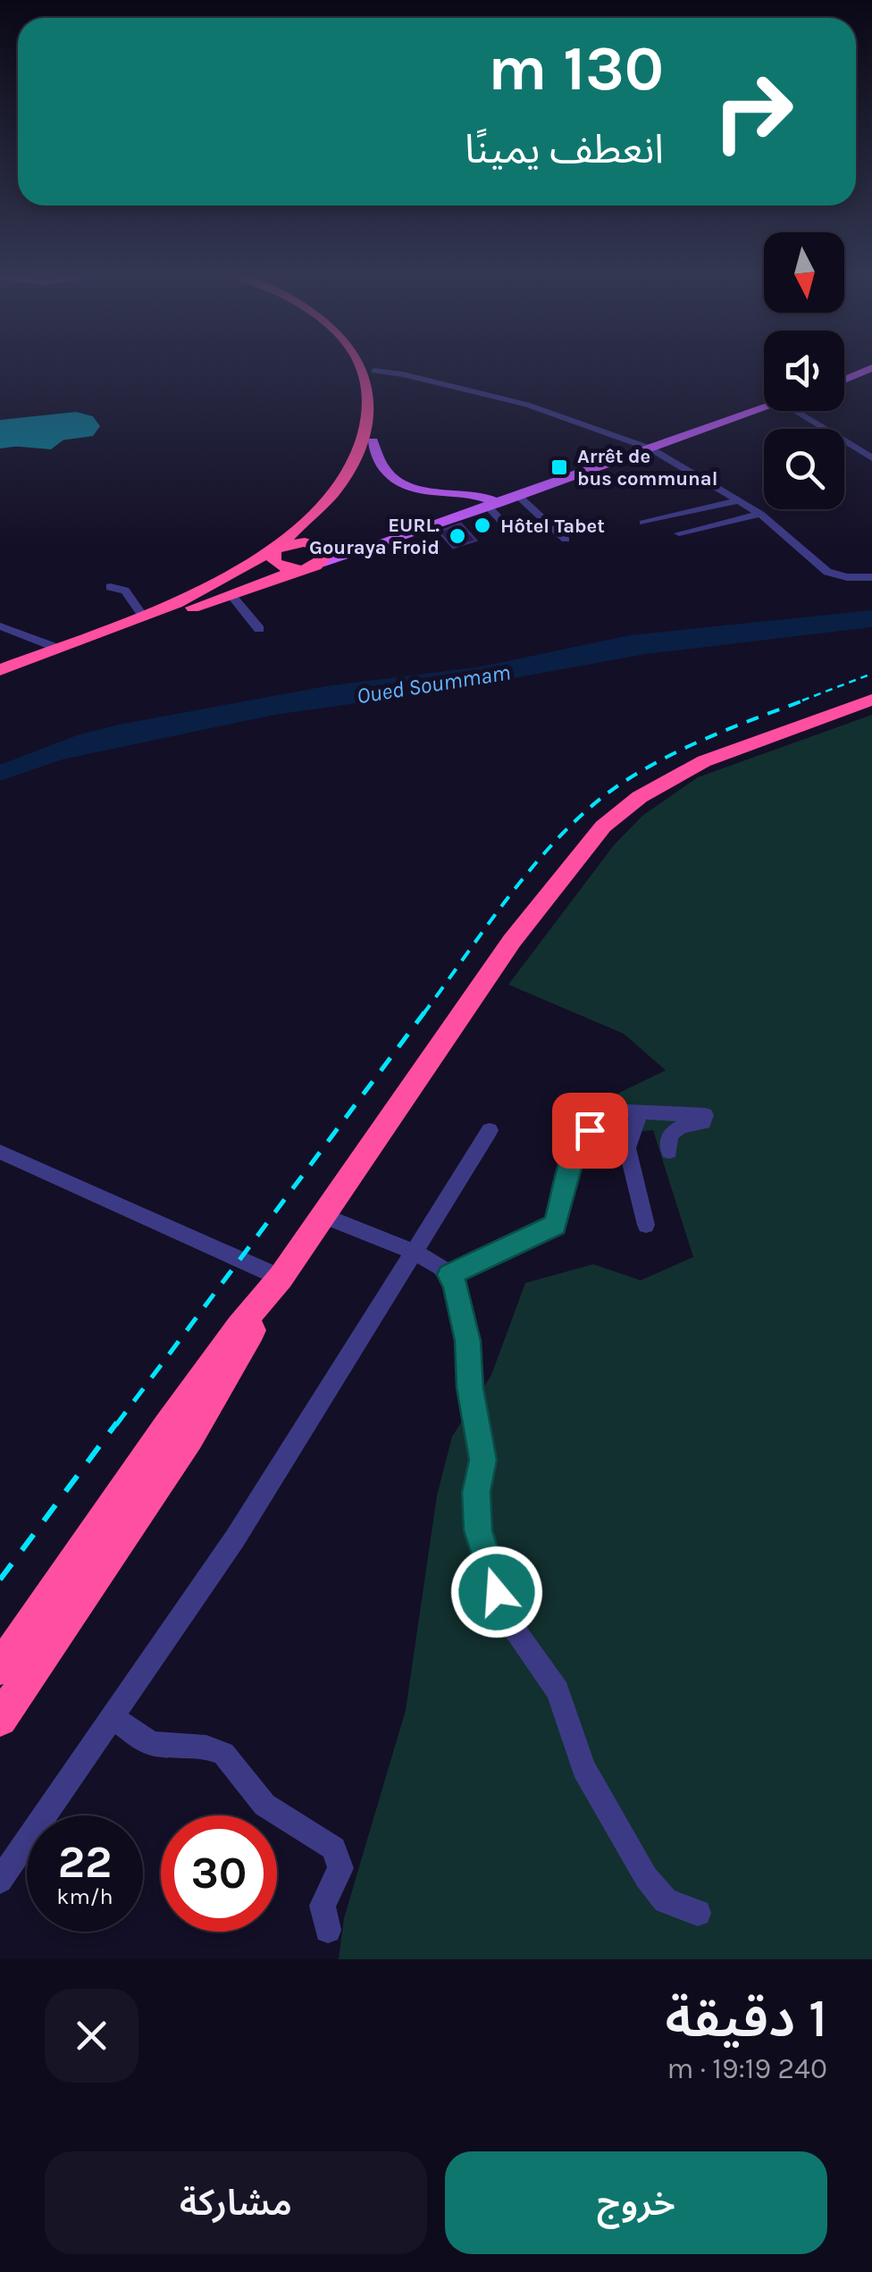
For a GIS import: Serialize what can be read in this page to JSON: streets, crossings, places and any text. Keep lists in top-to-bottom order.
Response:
{
  "water": ["Oued Soummam"],
  "places": {
    "transit": ["Arrêt de bus communal"],
    "other": ["Hôtel Tabet", "EURL. Gouraya Froid"]
  },
  "north": "bottom",
  "page": {
    "turn": ["130 m", "انعطف يمينًا"],
    "speed": "22 km/h",
    "limit": "30",
    "heading": ["1 دقيقة", "240 m · 19:19"],
    "buttons": ["خروج", "مشاركة"]
  }
}
